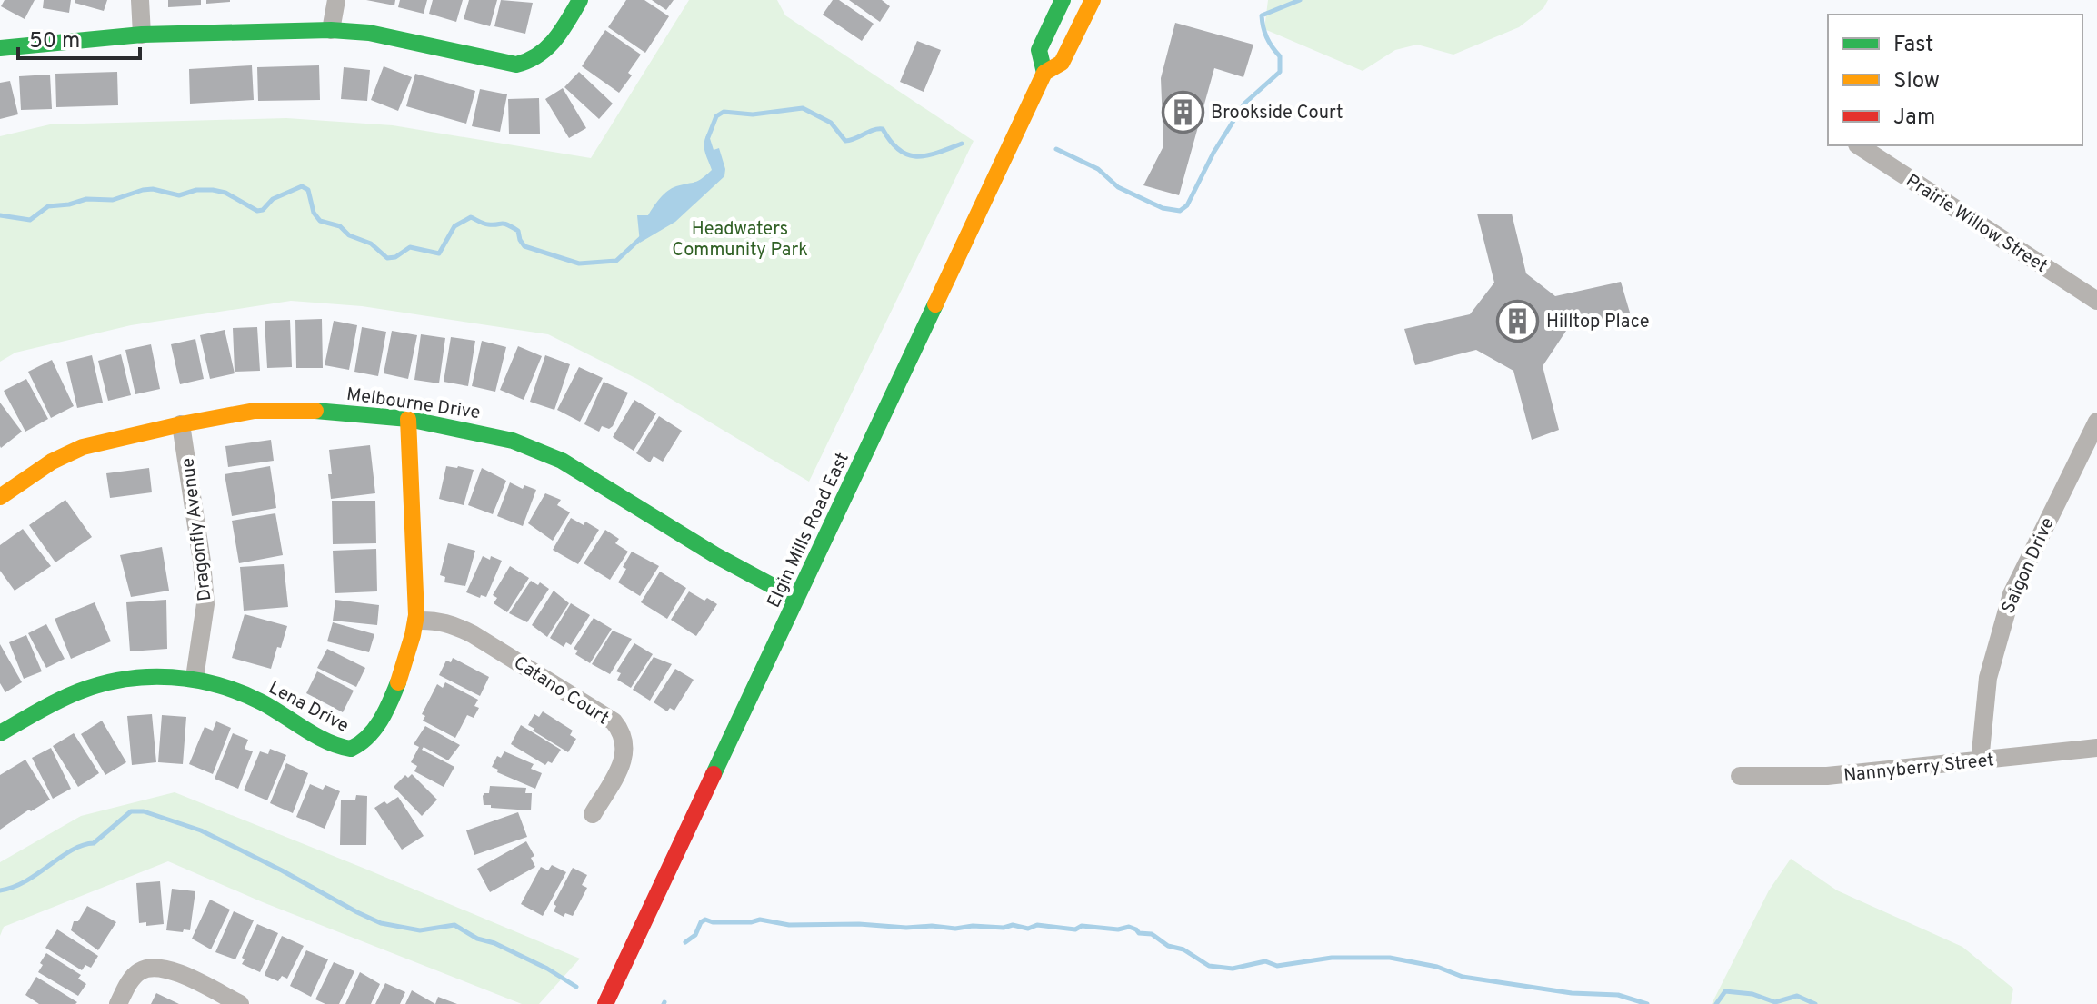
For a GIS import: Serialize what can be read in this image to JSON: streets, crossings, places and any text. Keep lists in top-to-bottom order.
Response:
{
  "streets": {
    "street": [
      "Prairie Willow Street",
      "Melbourne Drive",
      "Dragonfly Avenue",
      "Elgin Mills Road East",
      "Saigon Drive",
      "Catano Court",
      "Lena Drive",
      "Nannyberry Street"
    ]
  },
  "crossings": [
    ["Melbourne Drive", "Dragonfly Avenue"],
    ["Melbourne Drive", "Elgin Mills Road East"],
    ["Melbourne Drive", "Lena Drive"],
    ["Dragonfly Avenue", "Lena Drive"],
    ["Saigon Drive", "Nannyberry Street"],
    ["Catano Court", "Lena Drive"]
  ],
  "parks": ["Headwaters Community Park"],
  "places": {
    "building": ["Brookside Court", "Hilltop Place"]
  },
  "legend": ["Fast", "Slow", "Jam"],
  "scale_bar": "50 m"
}
